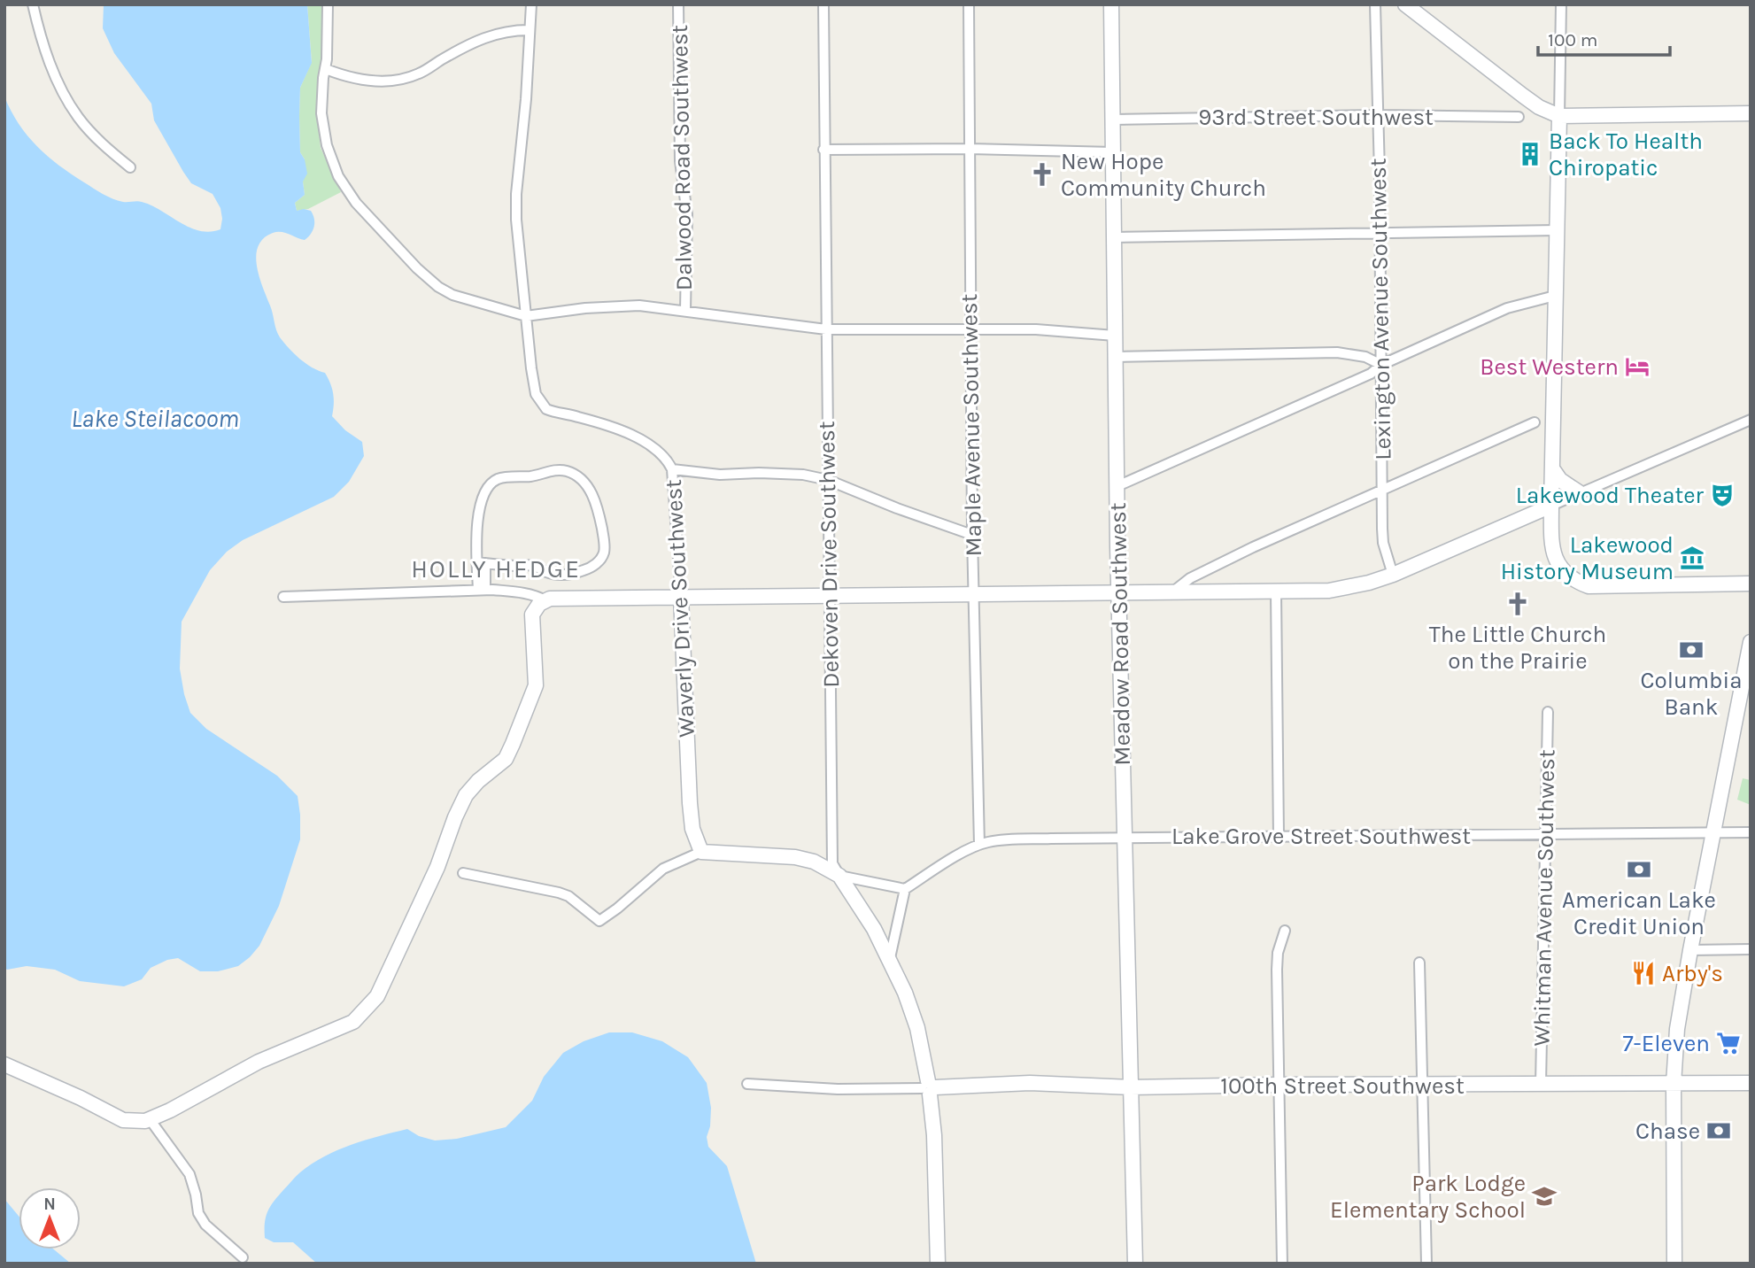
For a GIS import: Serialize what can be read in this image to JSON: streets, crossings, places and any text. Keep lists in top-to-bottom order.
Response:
{
  "streets": {
    "street": [
      "93rd Street Southwest",
      "Dalwood Road Southwest",
      "Lexington Avenue Southwest",
      "Maple Avenue Southwest",
      "Dekoven Drive Southwest",
      "Waverly Drive Southwest",
      "Meadow Road Southwest",
      "Lake Grove Street Southwest",
      "Whitman Avenue Southwest",
      "100th Street Southwest"
    ]
  },
  "crossings": [
    ["93rd Street Southwest", "Lexington Avenue Southwest"],
    ["93rd Street Southwest", "Meadow Road Southwest"],
    ["Maple Avenue Southwest", "Lake Grove Street Southwest"],
    ["Dekoven Drive Southwest", "100th Street Southwest"],
    ["Meadow Road Southwest", "Lake Grove Street Southwest"],
    ["Meadow Road Southwest", "100th Street Southwest"],
    ["Lake Grove Street Southwest", "Whitman Avenue Southwest"],
    ["Whitman Avenue Southwest", "100th Street Southwest"]
  ],
  "districts": ["HOLLY HEDGE"],
  "water": ["Lake Steilacoom"],
  "places": {
    "building": ["Back To Health Chiropatic"],
    "church": ["New Hope Community Church", "The Little Church on the Prairie"],
    "hotel": ["Best Western"],
    "theatre": ["Lakewood Theater"],
    "museum": ["Lakewood History Museum"],
    "bank": ["Columbia Bank", "American Lake Credit Union", "Chase"],
    "restaurant": ["Arby's"],
    "supermarket": ["7-Eleven"],
    "school or university": ["Park Lodge Elementary School"]
  },
  "scale_bar": "100 m",
  "north": "top"
}
